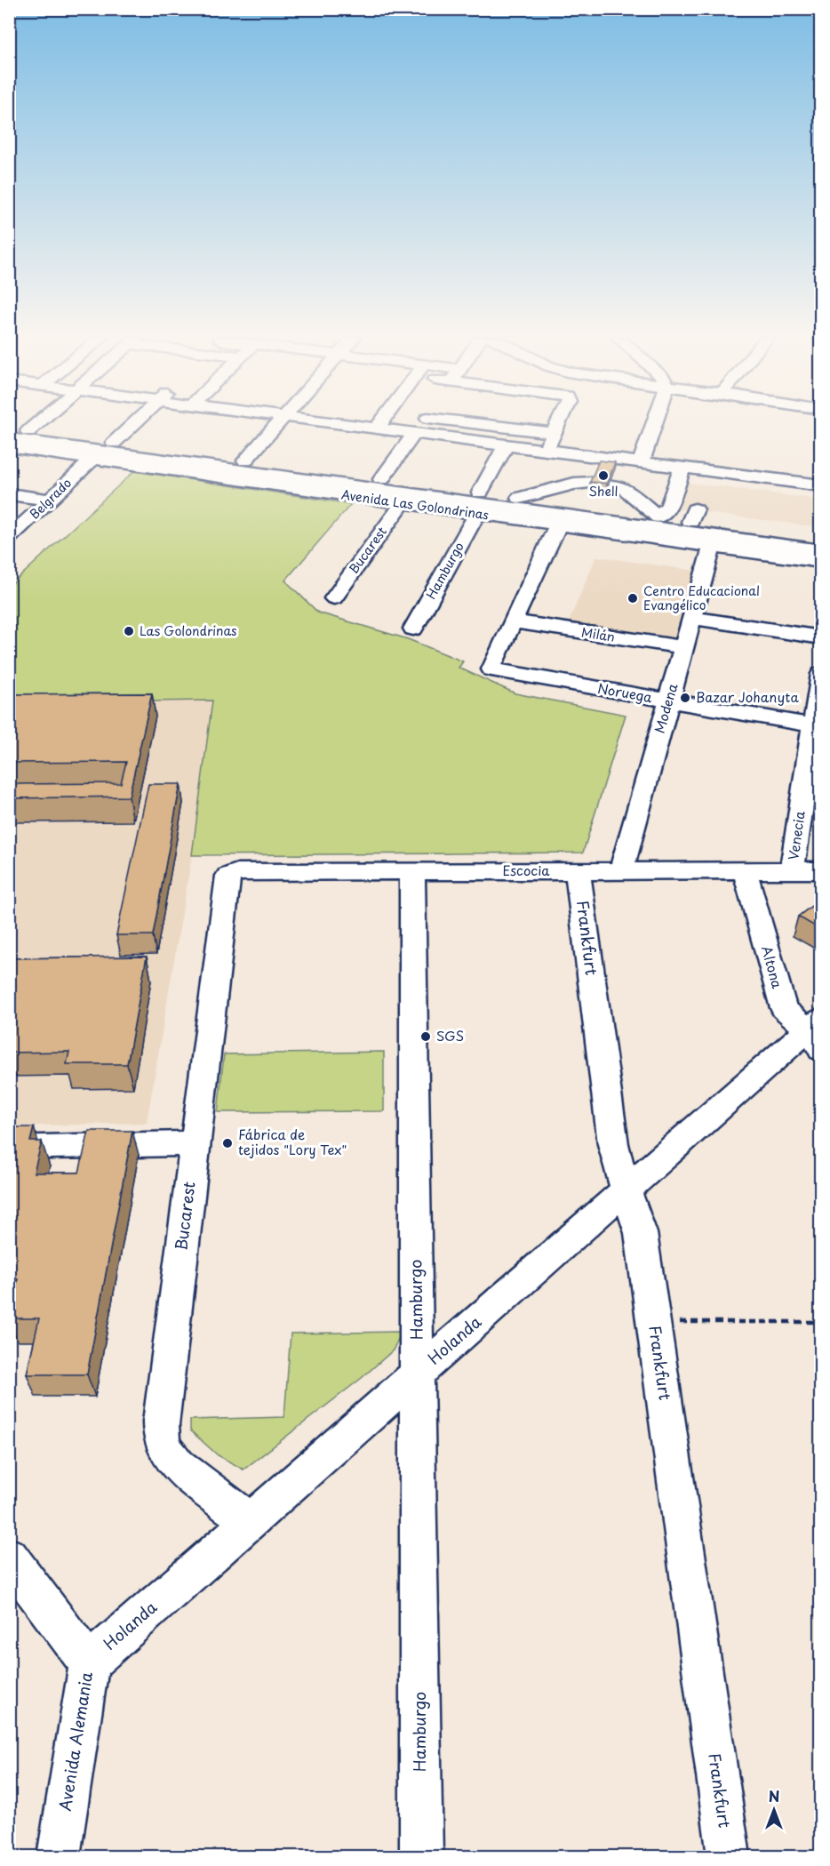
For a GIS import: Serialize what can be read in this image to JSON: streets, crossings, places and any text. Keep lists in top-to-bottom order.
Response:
{
  "streets": {
    "main road": ["Avenida Las Golondrinas"],
    "street": [
      "Belgrado",
      "Bucarest",
      "Hamburgo",
      "Milán",
      "Noruega",
      "Modena",
      "Venecia",
      "Escocia",
      "Frankfurt",
      "Altona",
      "Holanda",
      "Avenida Alemania"
    ]
  },
  "crossings": [
    ["Belgrado", "Avenida Las Golondrinas"],
    ["Avenida Las Golondrinas", "Bucarest"],
    ["Avenida Las Golondrinas", "Hamburgo"],
    ["Avenida Las Golondrinas", "Modena"],
    ["Bucarest", "Escocia"],
    ["Bucarest", "Holanda"],
    ["Hamburgo", "Escocia"],
    ["Hamburgo", "Holanda"],
    ["Milán", "Noruega"],
    ["Milán", "Modena"],
    ["Noruega", "Modena"],
    ["Noruega", "Venecia"],
    ["Modena", "Escocia"],
    ["Venecia", "Escocia"],
    ["Escocia", "Frankfurt"],
    ["Escocia", "Altona"],
    ["Frankfurt", "Holanda"],
    ["Altona", "Holanda"],
    ["Holanda", "Avenida Alemania"]
  ],
  "places": [
    "Shell",
    "Centro Educacional Evangélico",
    "Las Golondrinas",
    "Bazar Johanyta",
    "SGS",
    "Fábrica de tejidos \"Lory Tex\""
  ],
  "north": "top"
}
